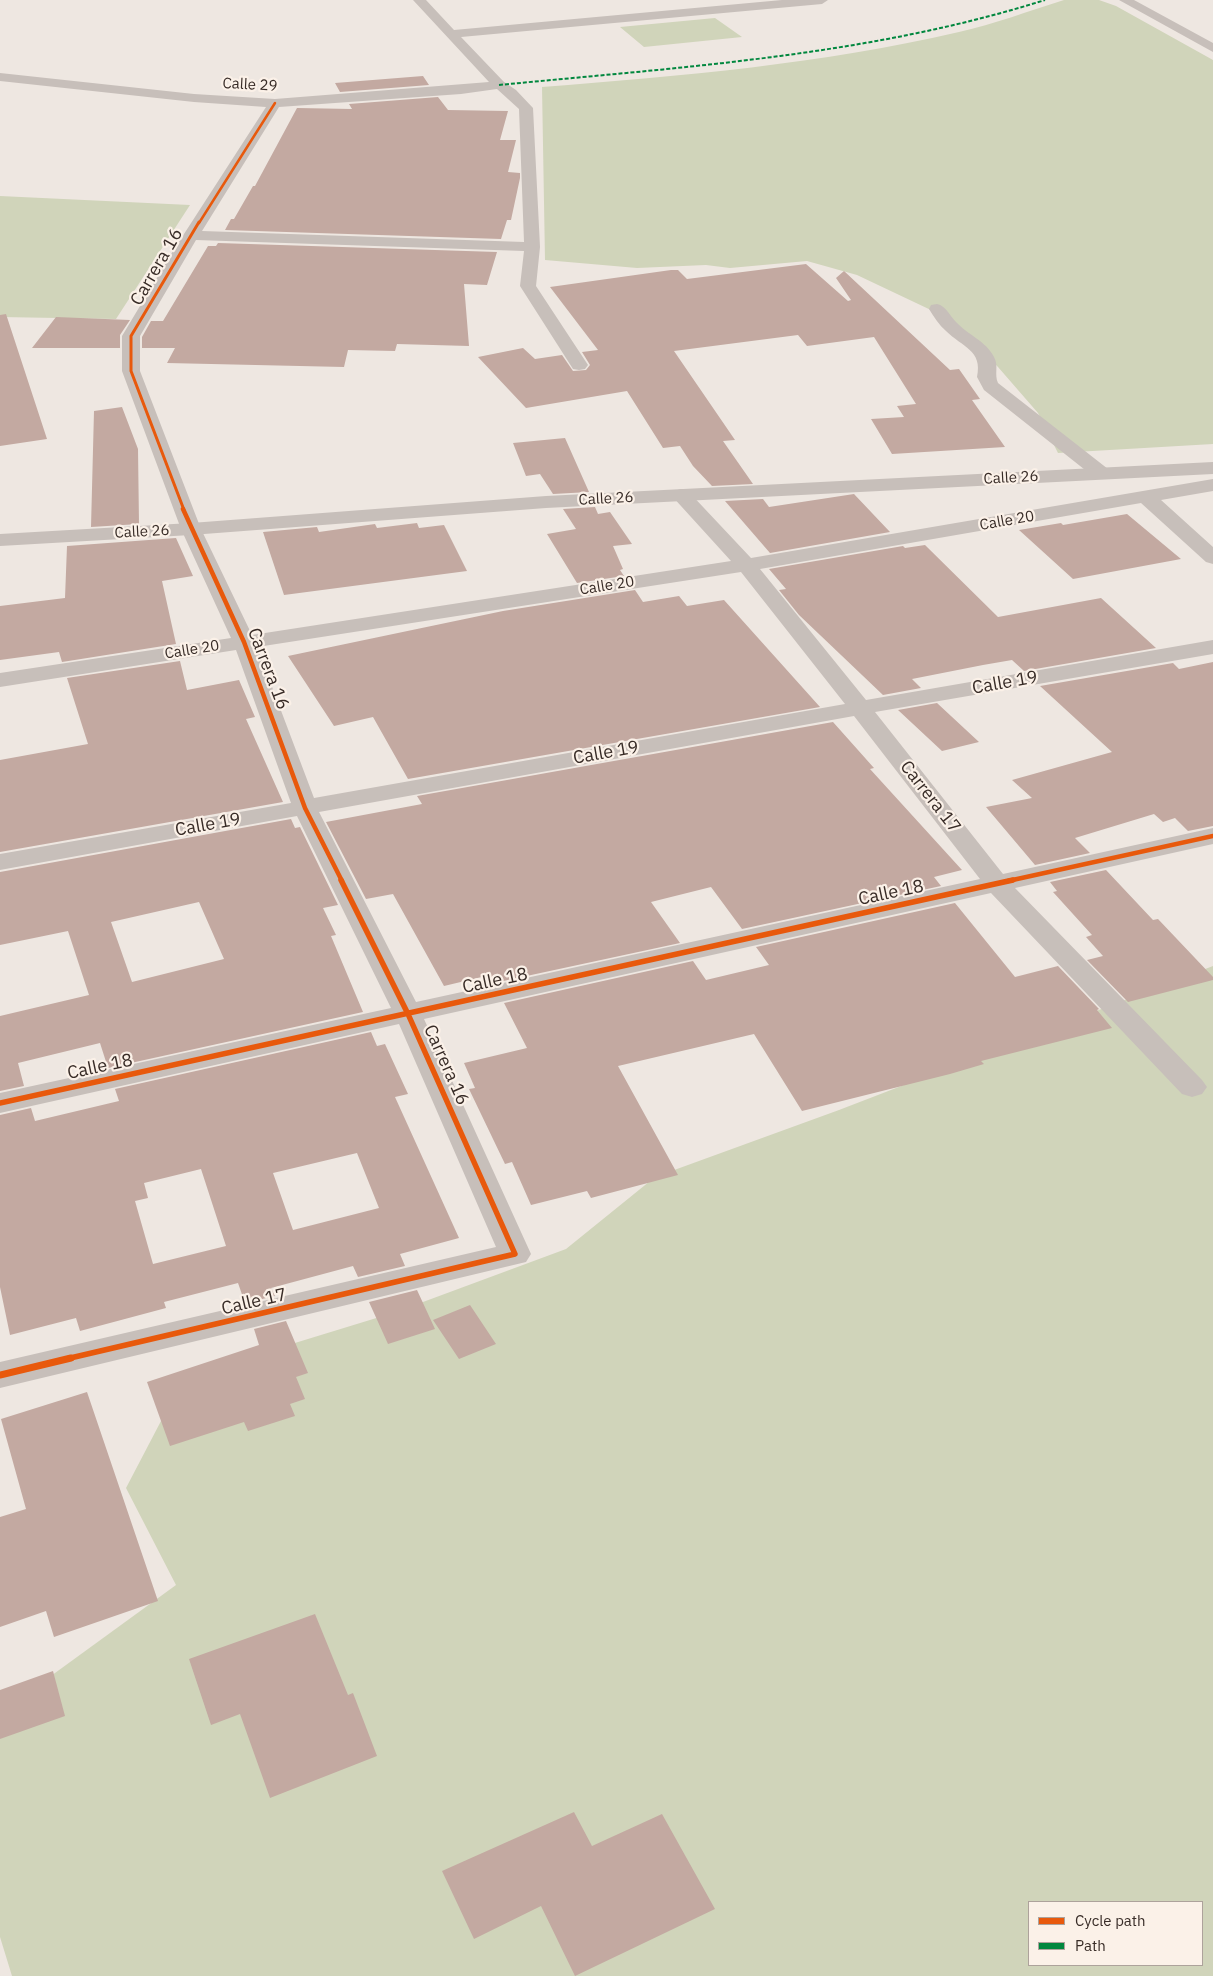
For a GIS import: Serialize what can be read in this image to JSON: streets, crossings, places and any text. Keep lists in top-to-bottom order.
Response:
{
  "streets": {
    "street": [
      "Calle 29",
      "Carrera 16",
      "Calle 26",
      "Calle 20",
      "Calle 19",
      "Carrera 17",
      "Calle 18",
      "Calle 17"
    ]
  },
  "crossings": [
    ["Calle 29", "Carrera 16"],
    ["Carrera 16", "Calle 26"],
    ["Carrera 16", "Calle 20"],
    ["Carrera 16", "Calle 19"],
    ["Carrera 16", "Calle 18"],
    ["Carrera 16", "Calle 17"],
    ["Calle 26", "Carrera 17"],
    ["Calle 20", "Carrera 17"],
    ["Calle 19", "Carrera 17"],
    ["Carrera 17", "Calle 18"]
  ],
  "legend": ["Cycle path", "Path"]
}
